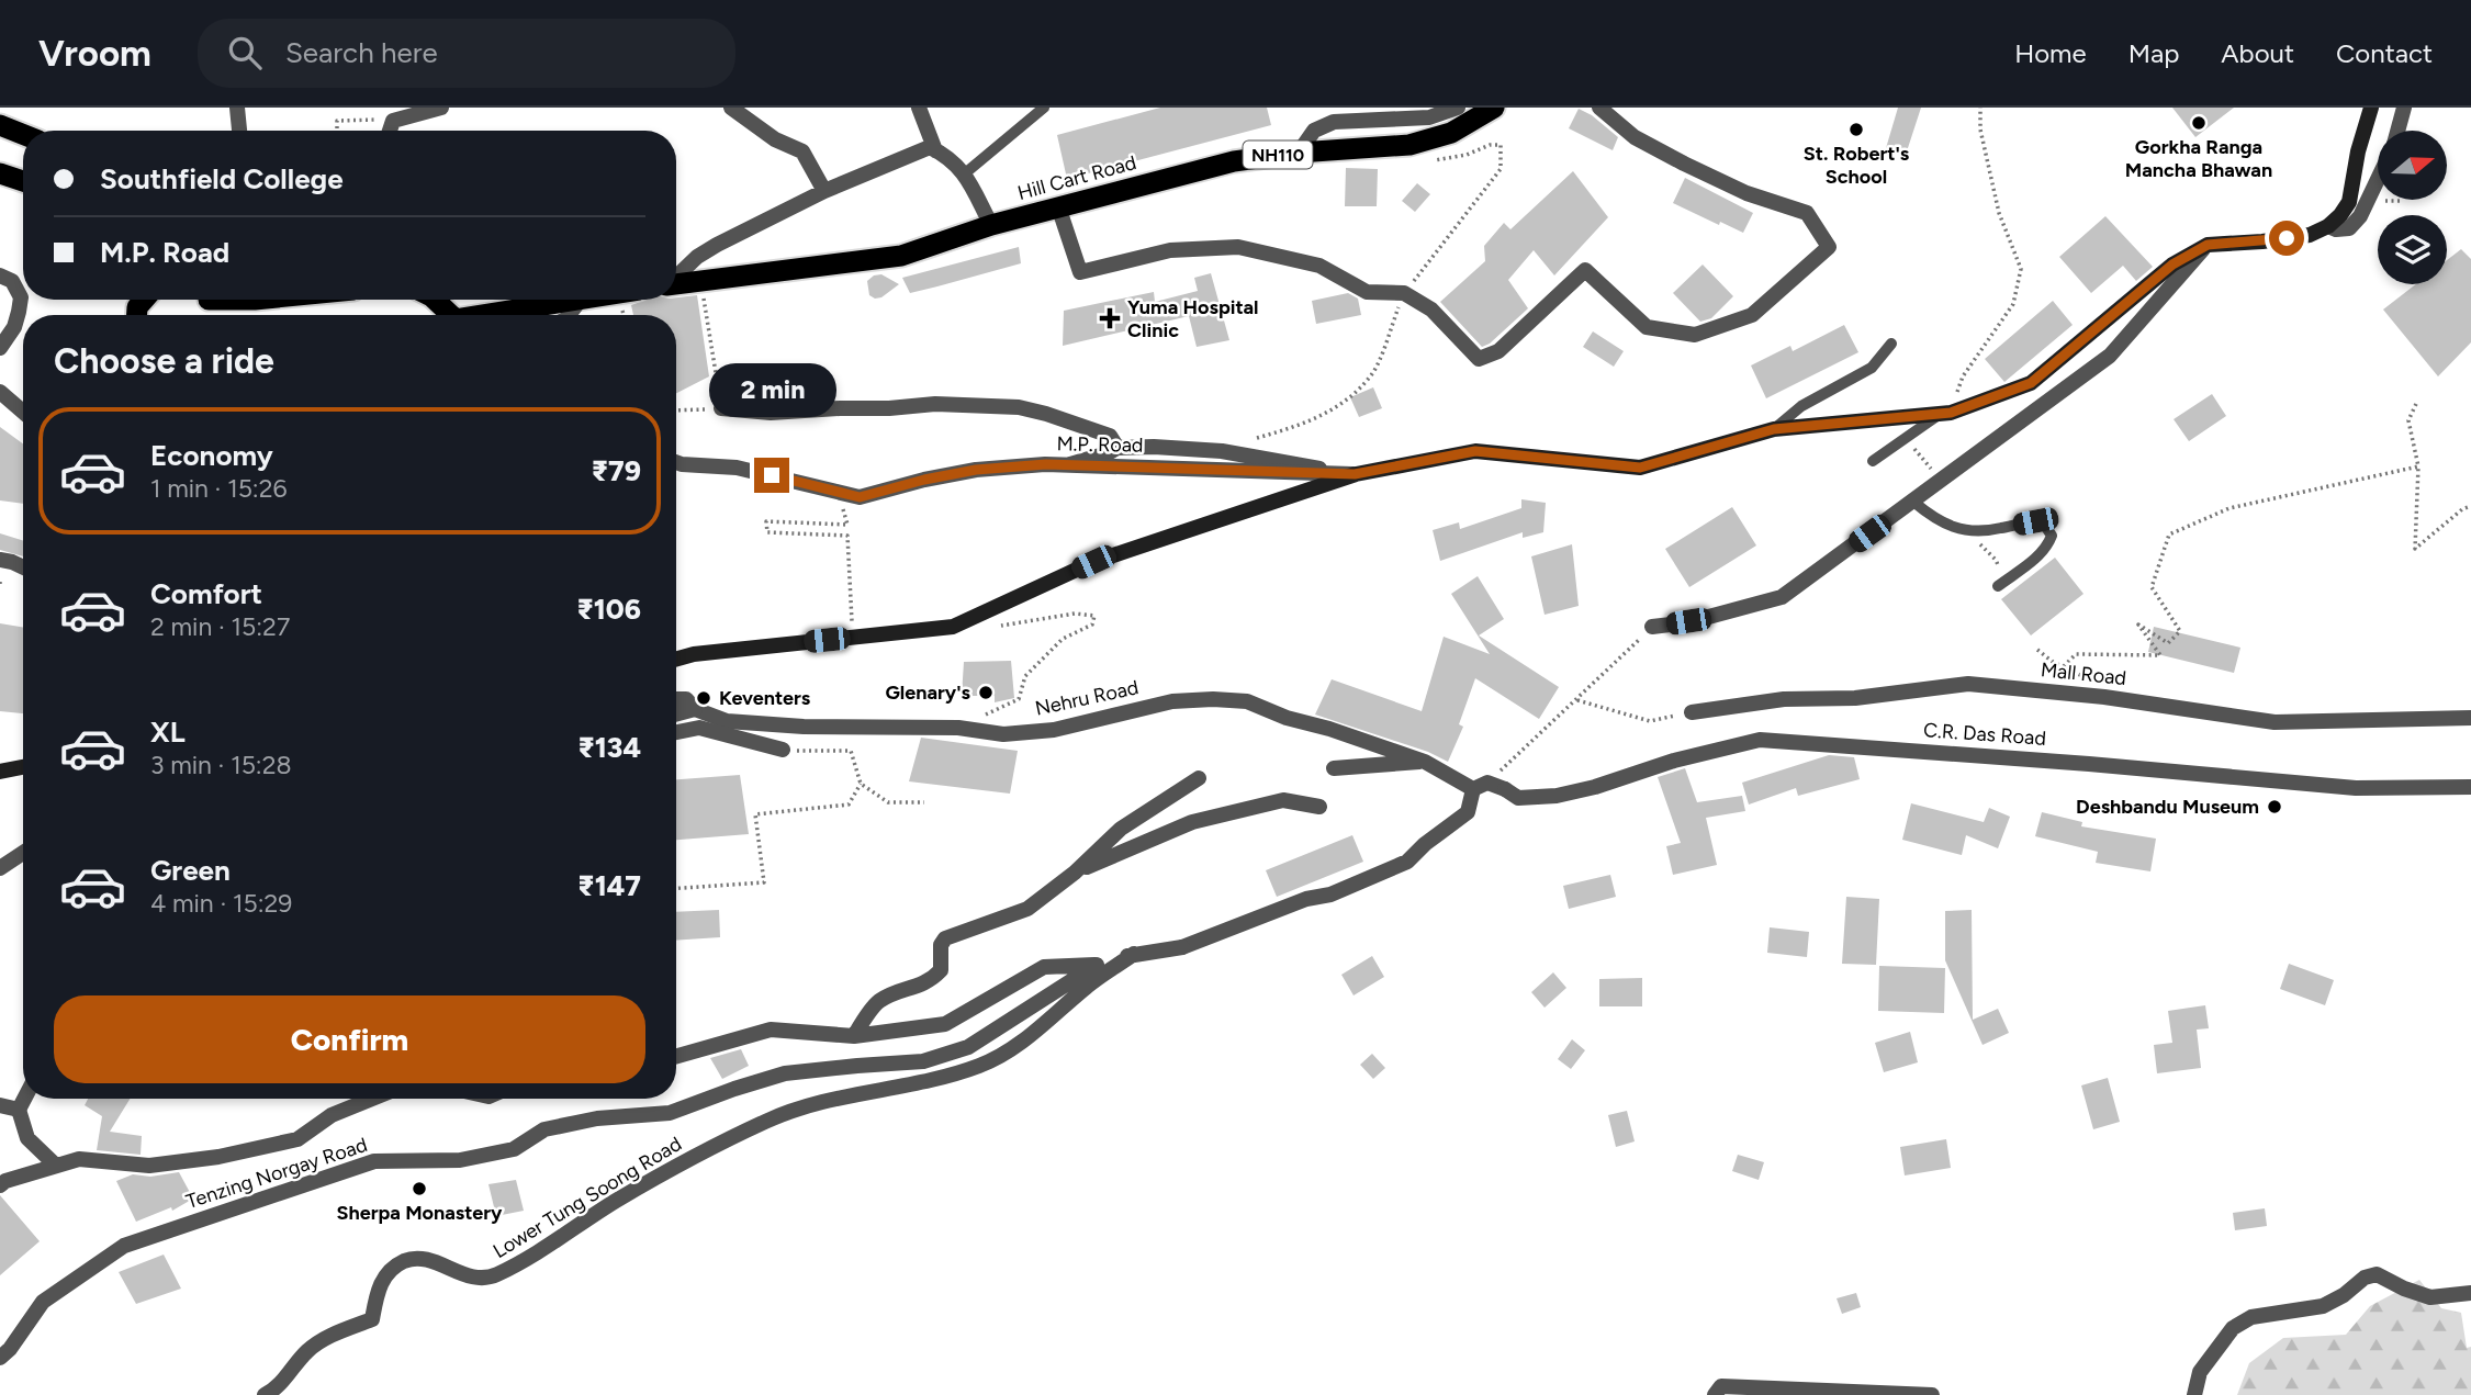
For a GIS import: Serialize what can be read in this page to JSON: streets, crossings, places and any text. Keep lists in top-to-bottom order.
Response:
{
  "streets": {
    "highway": ["NH110", "Hill Cart Road"],
    "street": [
      "M.P. Road",
      "Mall Road",
      "Nehru Road",
      "C.R. Das Road",
      "Tenzing Norgay Road",
      "Lower Tung Soong Road"
    ]
  },
  "crossings": [
    ["Nehru Road", "C.R. Das Road"]
  ],
  "places": {
    "other": [
      "Gorkha Ranga Mancha Bhawan",
      "St. Robert's School",
      "Glenary's",
      "Keventers",
      "Deshbandu Museum",
      "Sherpa Monastery"
    ],
    "health": ["Yuma Hospital Clinic"]
  },
  "north": "right",
  "page": {
    "header": "Vroom",
    "search": "Search here",
    "nav": [
      "Home",
      "Map",
      "About",
      "Contact"
    ],
    "banner": ["Southfield College", "M.P. Road"],
    "heading": "Choose a ride",
    "bubble": "2 min",
    "list": [
      {
        "name": "Economy",
        "note": "1 min · 15:26",
        "value": "₹79"
      },
      {
        "name": "Comfort",
        "note": "2 min · 15:27",
        "value": "₹106"
      },
      {
        "name": "XL",
        "note": "3 min · 15:28",
        "value": "₹134"
      },
      {
        "name": "Green",
        "note": "4 min · 15:29",
        "value": "₹147"
      }
    ],
    "buttons": "Confirm"
  }
}
